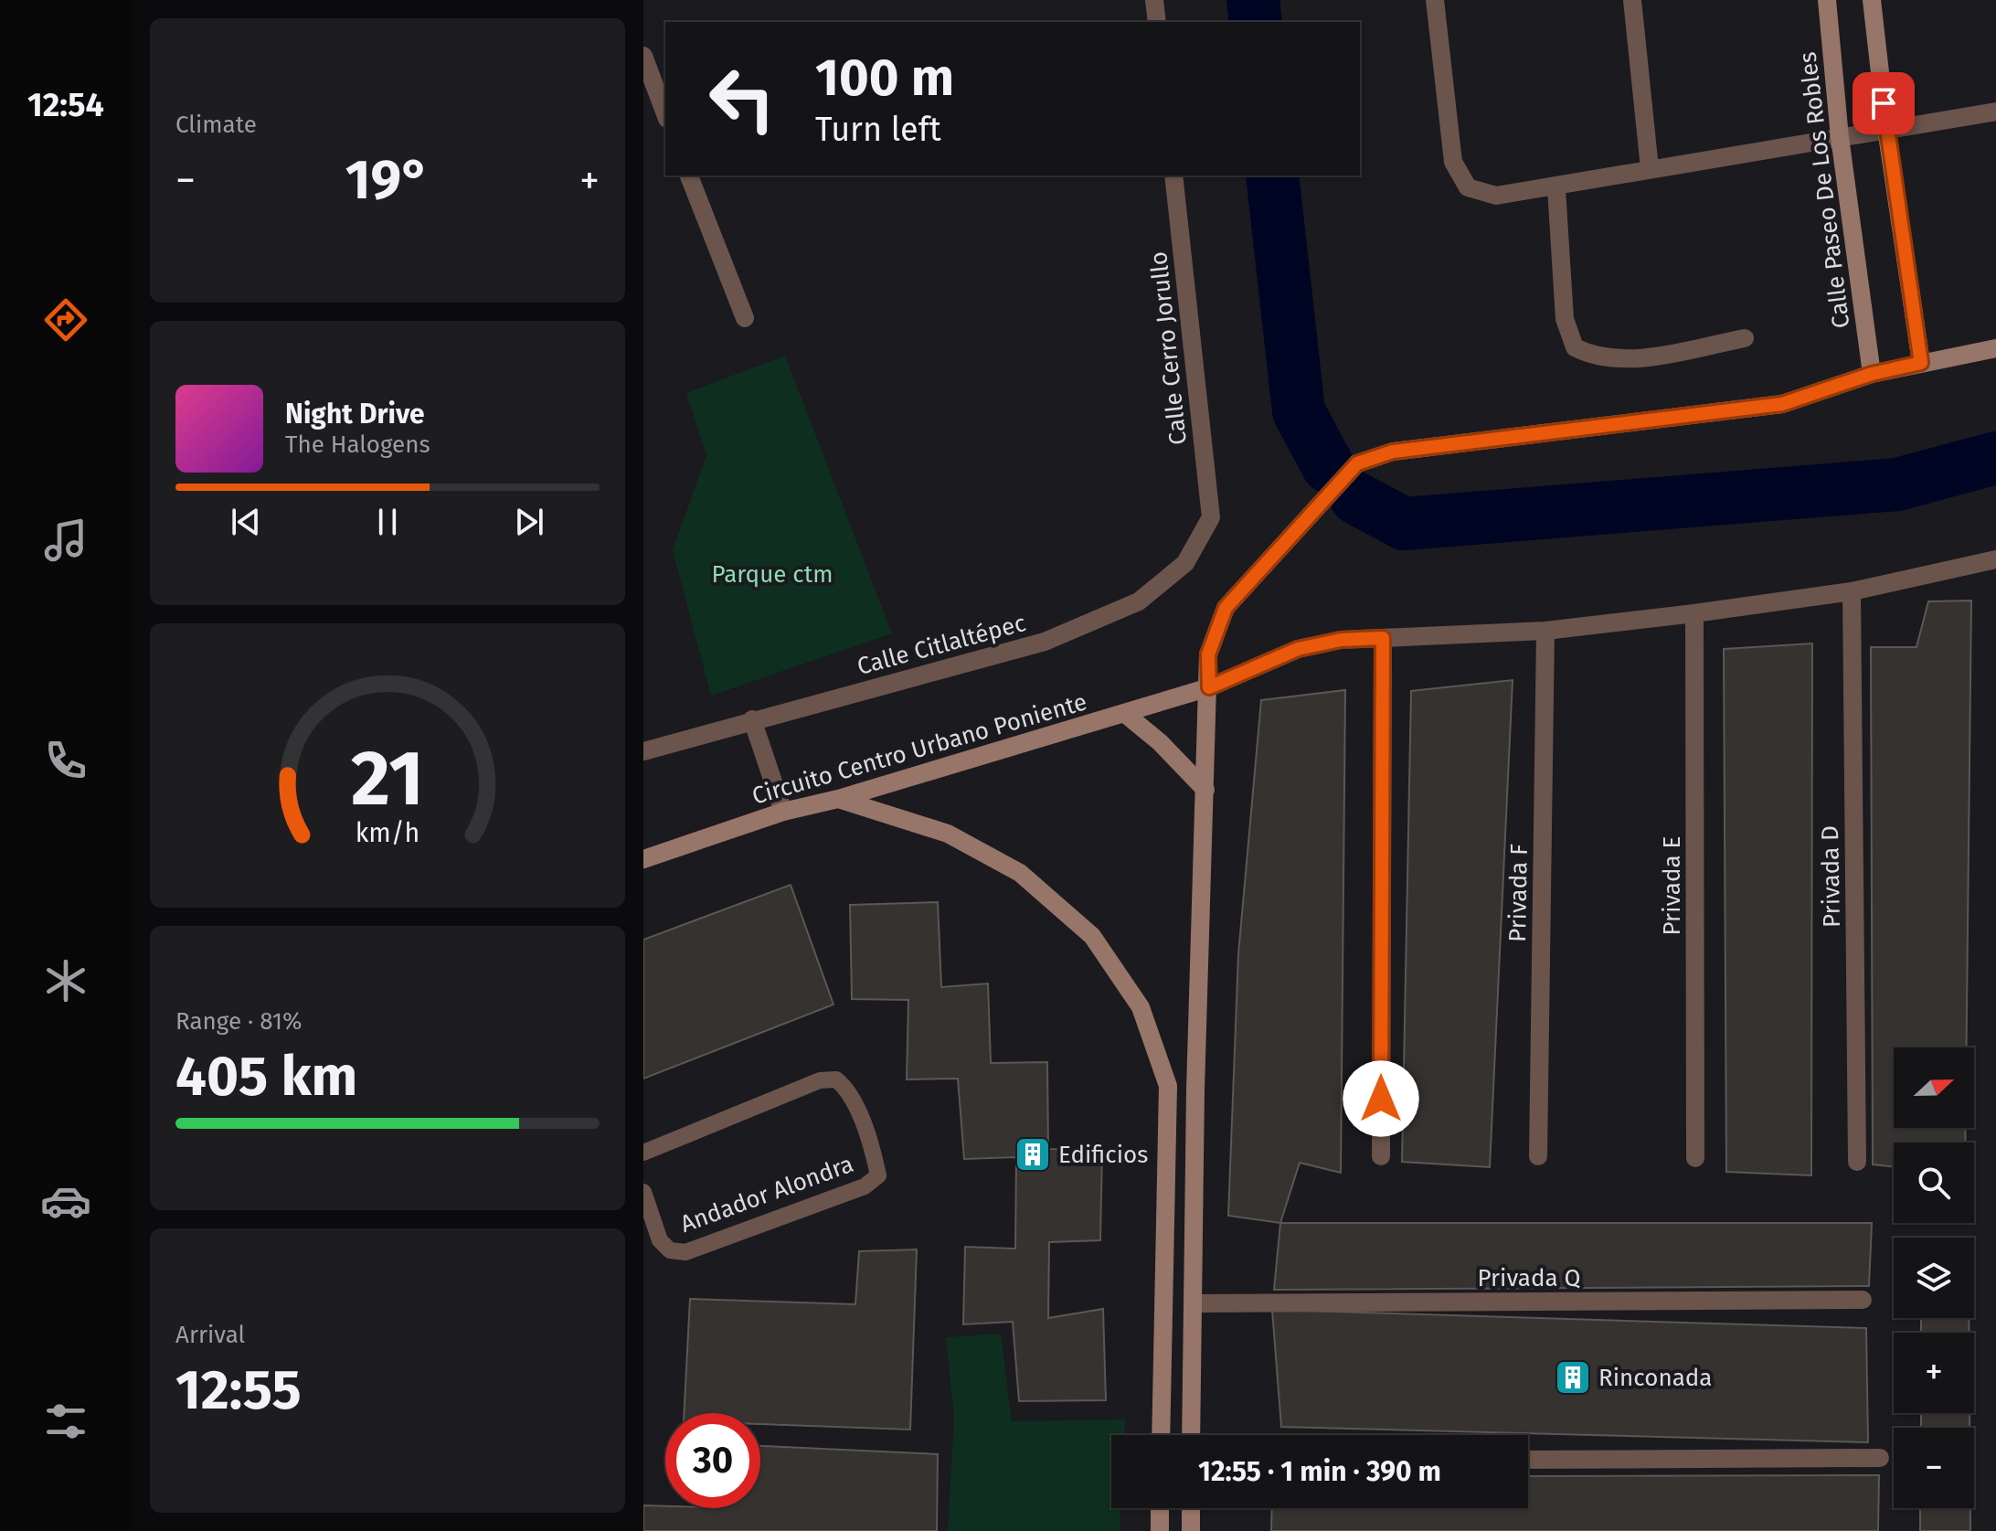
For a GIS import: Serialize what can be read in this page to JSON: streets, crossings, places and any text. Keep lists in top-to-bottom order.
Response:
{
  "streets": {
    "main road": ["Calle Paseo De Los Robles", "Circuito Centro Urbano Poniente"],
    "street": [
      "Calle Cerro Jorullo",
      "Calle Citlaltépec",
      "Privada D",
      "Privada E",
      "Privada F",
      "Privada Q"
    ],
    "lane": ["Andador Alondra"]
  },
  "crossings": [
    ["Calle Cerro Jorullo", "Calle Citlaltépec"]
  ],
  "parks": ["Parque ctm"],
  "places": {
    "building": ["Edificios", "Rinconada"]
  },
  "north": "right",
  "page": {
    "tabs": "12:54",
    "tile": [
      "Climate",
      ["Range · 81%", "405 km"],
      ["Arrival", "12:55"]
    ],
    "turn": ["100 m", "Turn left"],
    "heat": ["−", "19°", "+"],
    "song": ["Night Drive", "The Halogens"],
    "map_buttons": ["+", "−"],
    "limit": "30",
    "trip": "12:55 · 1 min · 390 m",
    "gauge": ["21", "km/h"]
  }
}
